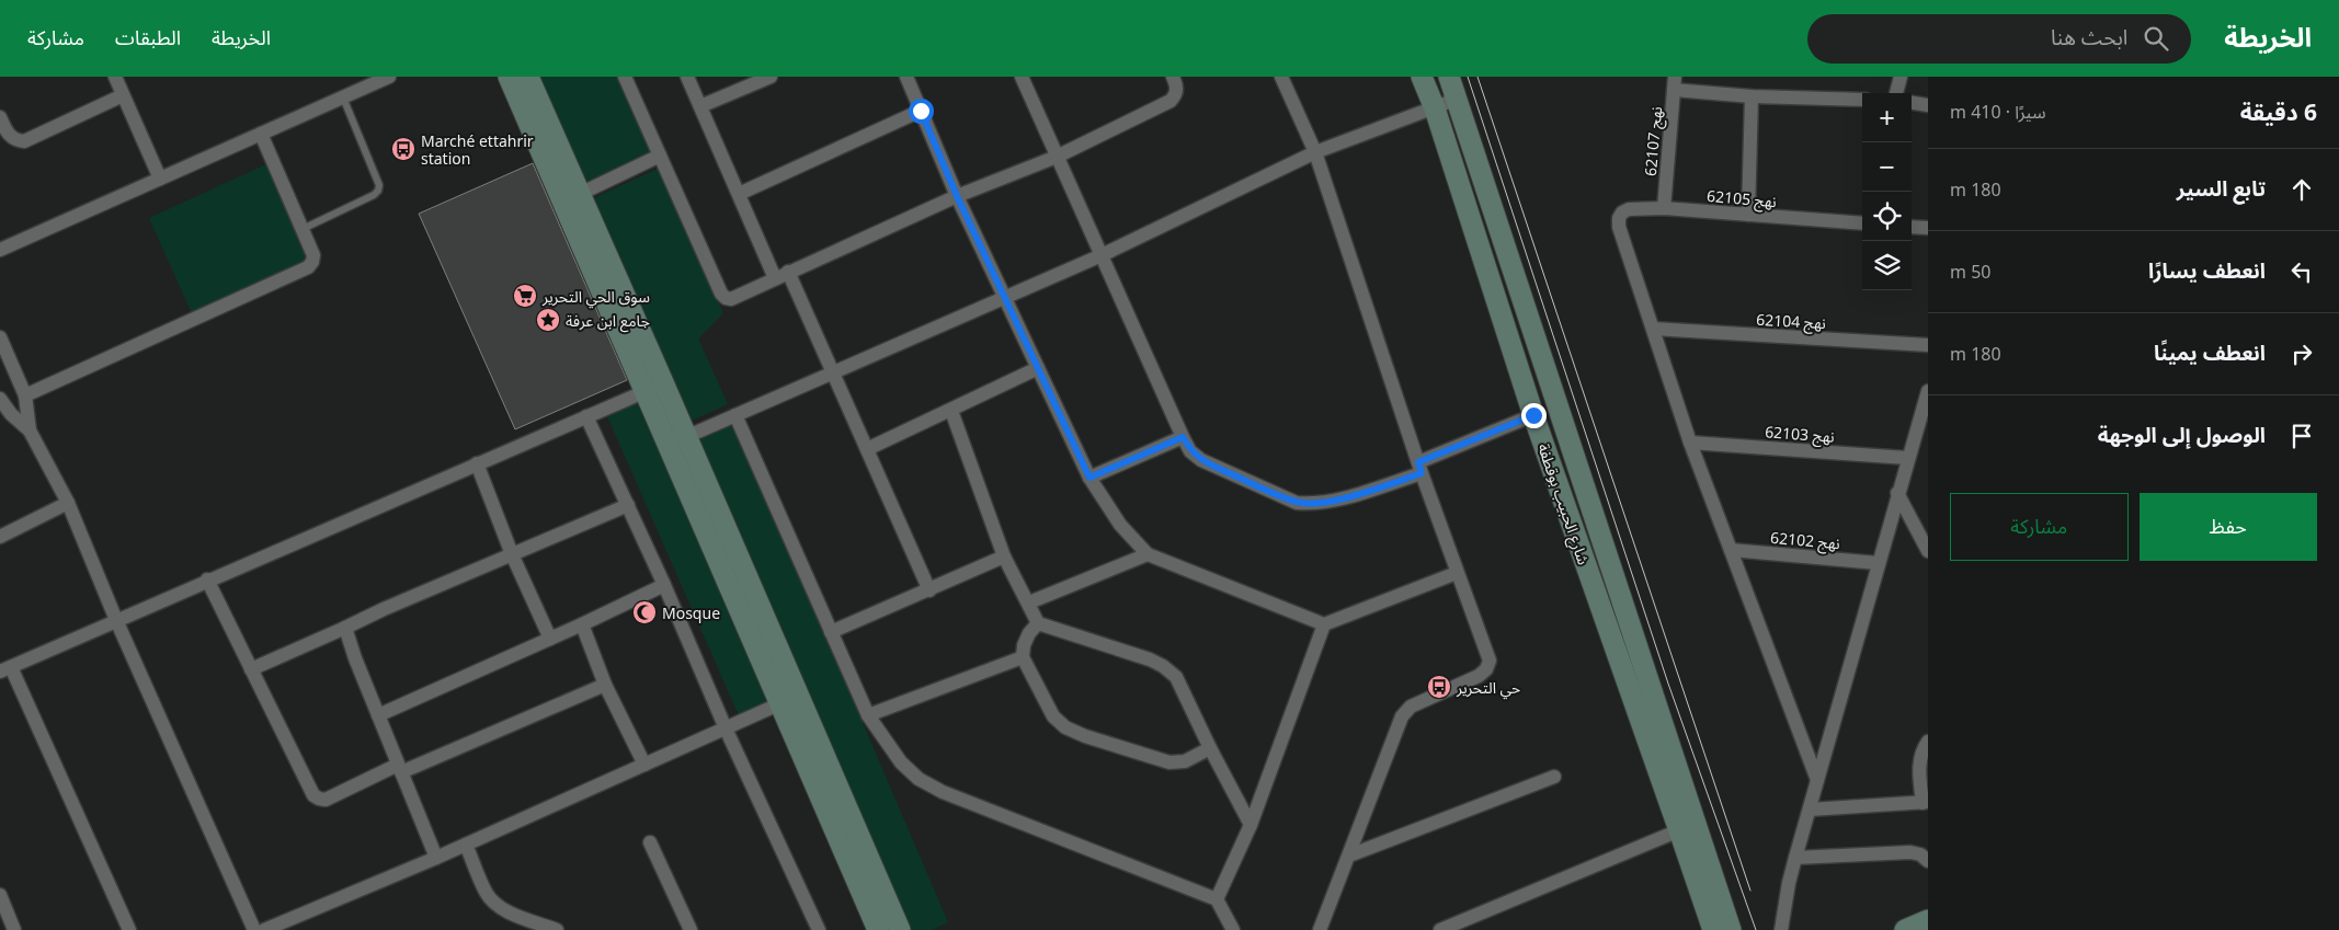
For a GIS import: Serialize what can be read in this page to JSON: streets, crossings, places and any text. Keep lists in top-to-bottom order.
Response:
{
  "streets": {
    "main road": ["شارع الحبيب بوقطفة"],
    "street": [
      "نهج 62107",
      "نهج 62105",
      "نهج 62104",
      "نهج 62103",
      "نهج 62102"
    ]
  },
  "crossings": [
    ["نهج 62107", "نهج 62105"],
    ["نهج 62105", "نهج 62104"]
  ],
  "places": {
    "bus stop": ["Marché ettahrir station", "حي التحرير"],
    "supermarket": ["سوق الحي التحرير"],
    "place": ["جامع ابن عرفة"],
    "mosque": ["Mosque"]
  },
  "page": {
    "header": "الخريطة",
    "search": "ابحث هنا",
    "nav": ["الخريطة", "الطبقات", "مشاركة"],
    "heading": ["6 دقيقة", "سيرًا · 410 m"],
    "map_buttons": ["+", "−"],
    "list": [
      ["تابع السير", "180 m"],
      ["انعطف يسارًا", "50 m"],
      ["انعطف يمينًا", "180 m"],
      "الوصول إلى الوجهة"
    ],
    "buttons": ["حفظ", "مشاركة"]
  }
}
